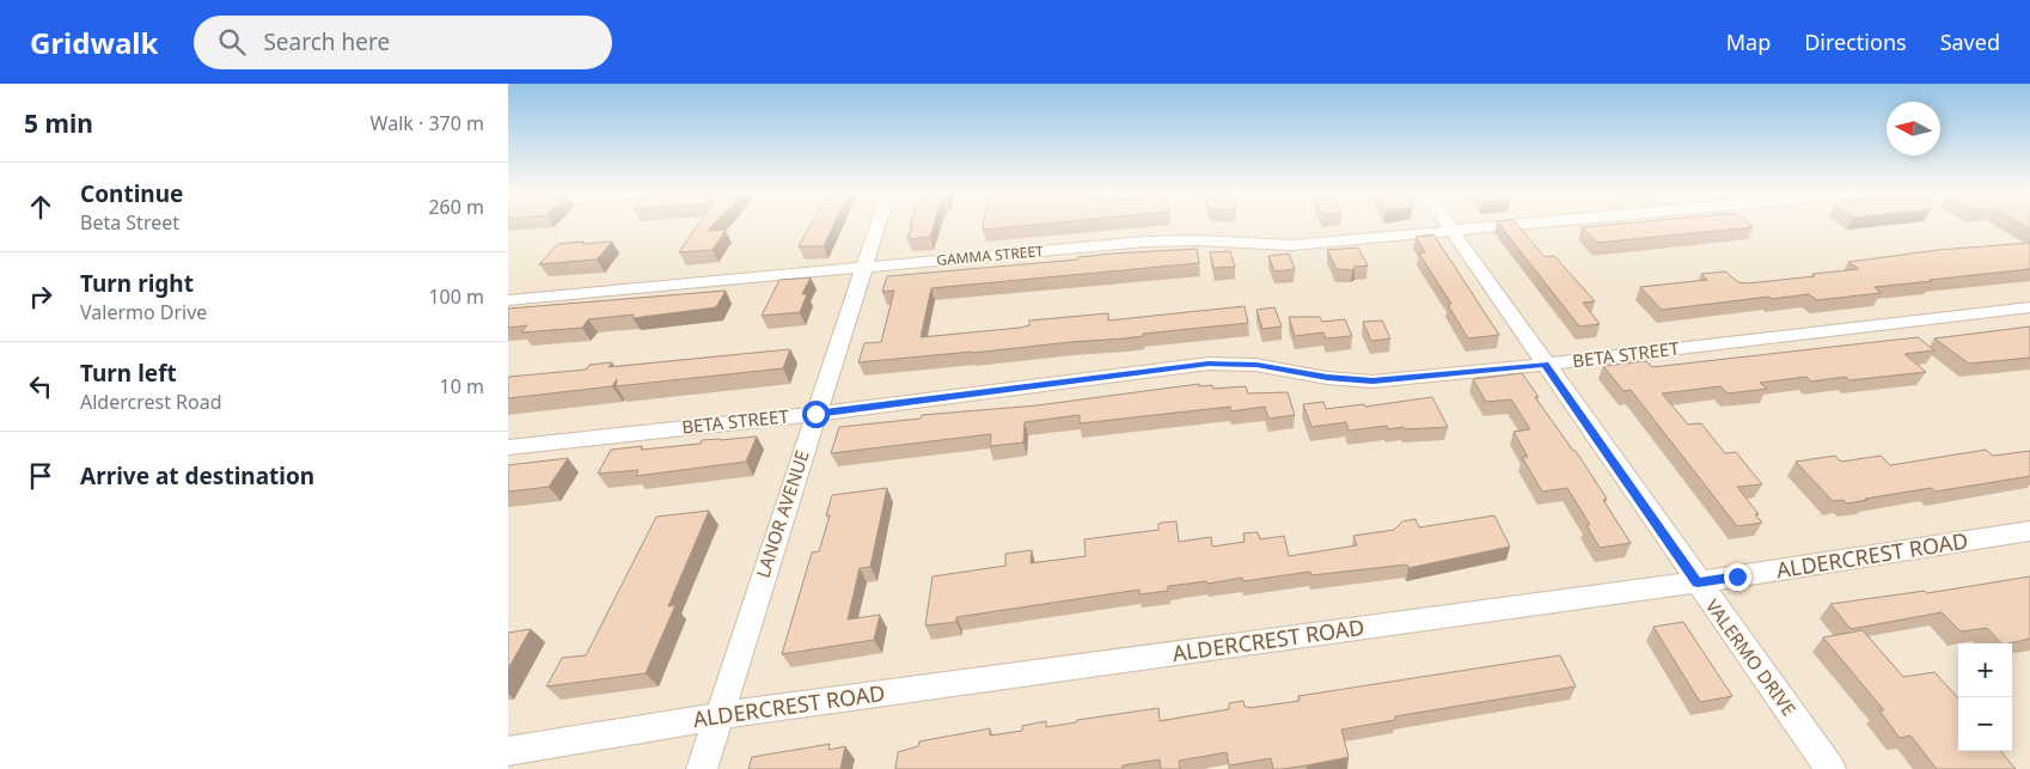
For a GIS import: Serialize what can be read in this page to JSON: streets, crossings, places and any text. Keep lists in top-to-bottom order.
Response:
{
  "streets": {
    "street": [
      "GAMMA STREET",
      "BETA STREET",
      "LANOR AVENUE",
      "ALDERCREST ROAD",
      "VALERMO DRIVE"
    ]
  },
  "crossings": [
    ["GAMMA STREET", "LANOR AVENUE"],
    ["GAMMA STREET", "VALERMO DRIVE"],
    ["BETA STREET", "LANOR AVENUE"],
    ["BETA STREET", "VALERMO DRIVE"],
    ["LANOR AVENUE", "ALDERCREST ROAD"],
    ["ALDERCREST ROAD", "VALERMO DRIVE"]
  ],
  "north": "left",
  "page": {
    "header": "Gridwalk",
    "search": "Search here",
    "nav": ["Map", "Directions", "Saved"],
    "heading": ["5 min", "Walk · 370 m"],
    "list": [
      ["Continue", "Beta Street", "260 m"],
      ["Turn right", "Valermo Drive", "100 m"],
      ["Turn left", "Aldercrest Road", "10 m"],
      "Arrive at destination"
    ],
    "map_buttons": ["+", "−"]
  }
}
